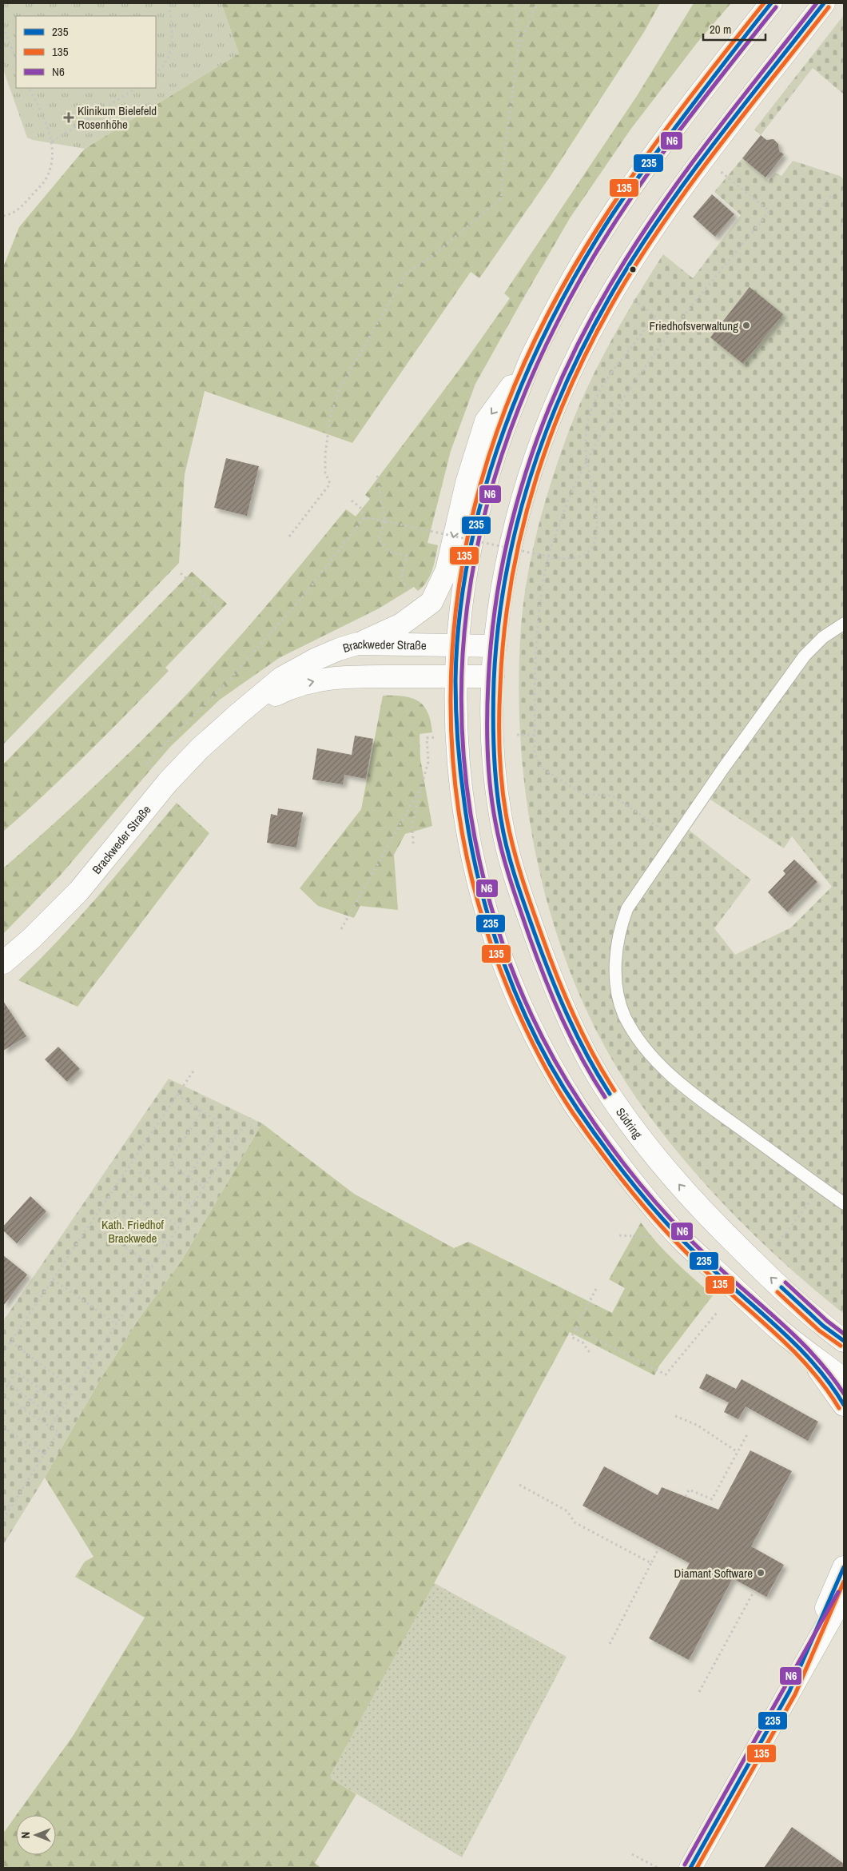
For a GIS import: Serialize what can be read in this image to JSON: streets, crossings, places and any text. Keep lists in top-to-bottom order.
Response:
{
  "streets": {
    "main road": ["Brackweder Straße", "Südring"]
  },
  "crossings": [
    ["Brackweder Straße", "Südring"]
  ],
  "parks": ["Kath. Friedhof Brackwede"],
  "places": {
    "health": ["Klinikum Bielefeld Rosenhöhe"],
    "other": ["Friedhofsverwaltung", "Diamant Software"]
  },
  "lines": ["transit line 235", "transit line 135", "transit line N6"],
  "legend": ["235", "135", "N6"],
  "scale_bar": "20 m",
  "north": "left"
}
